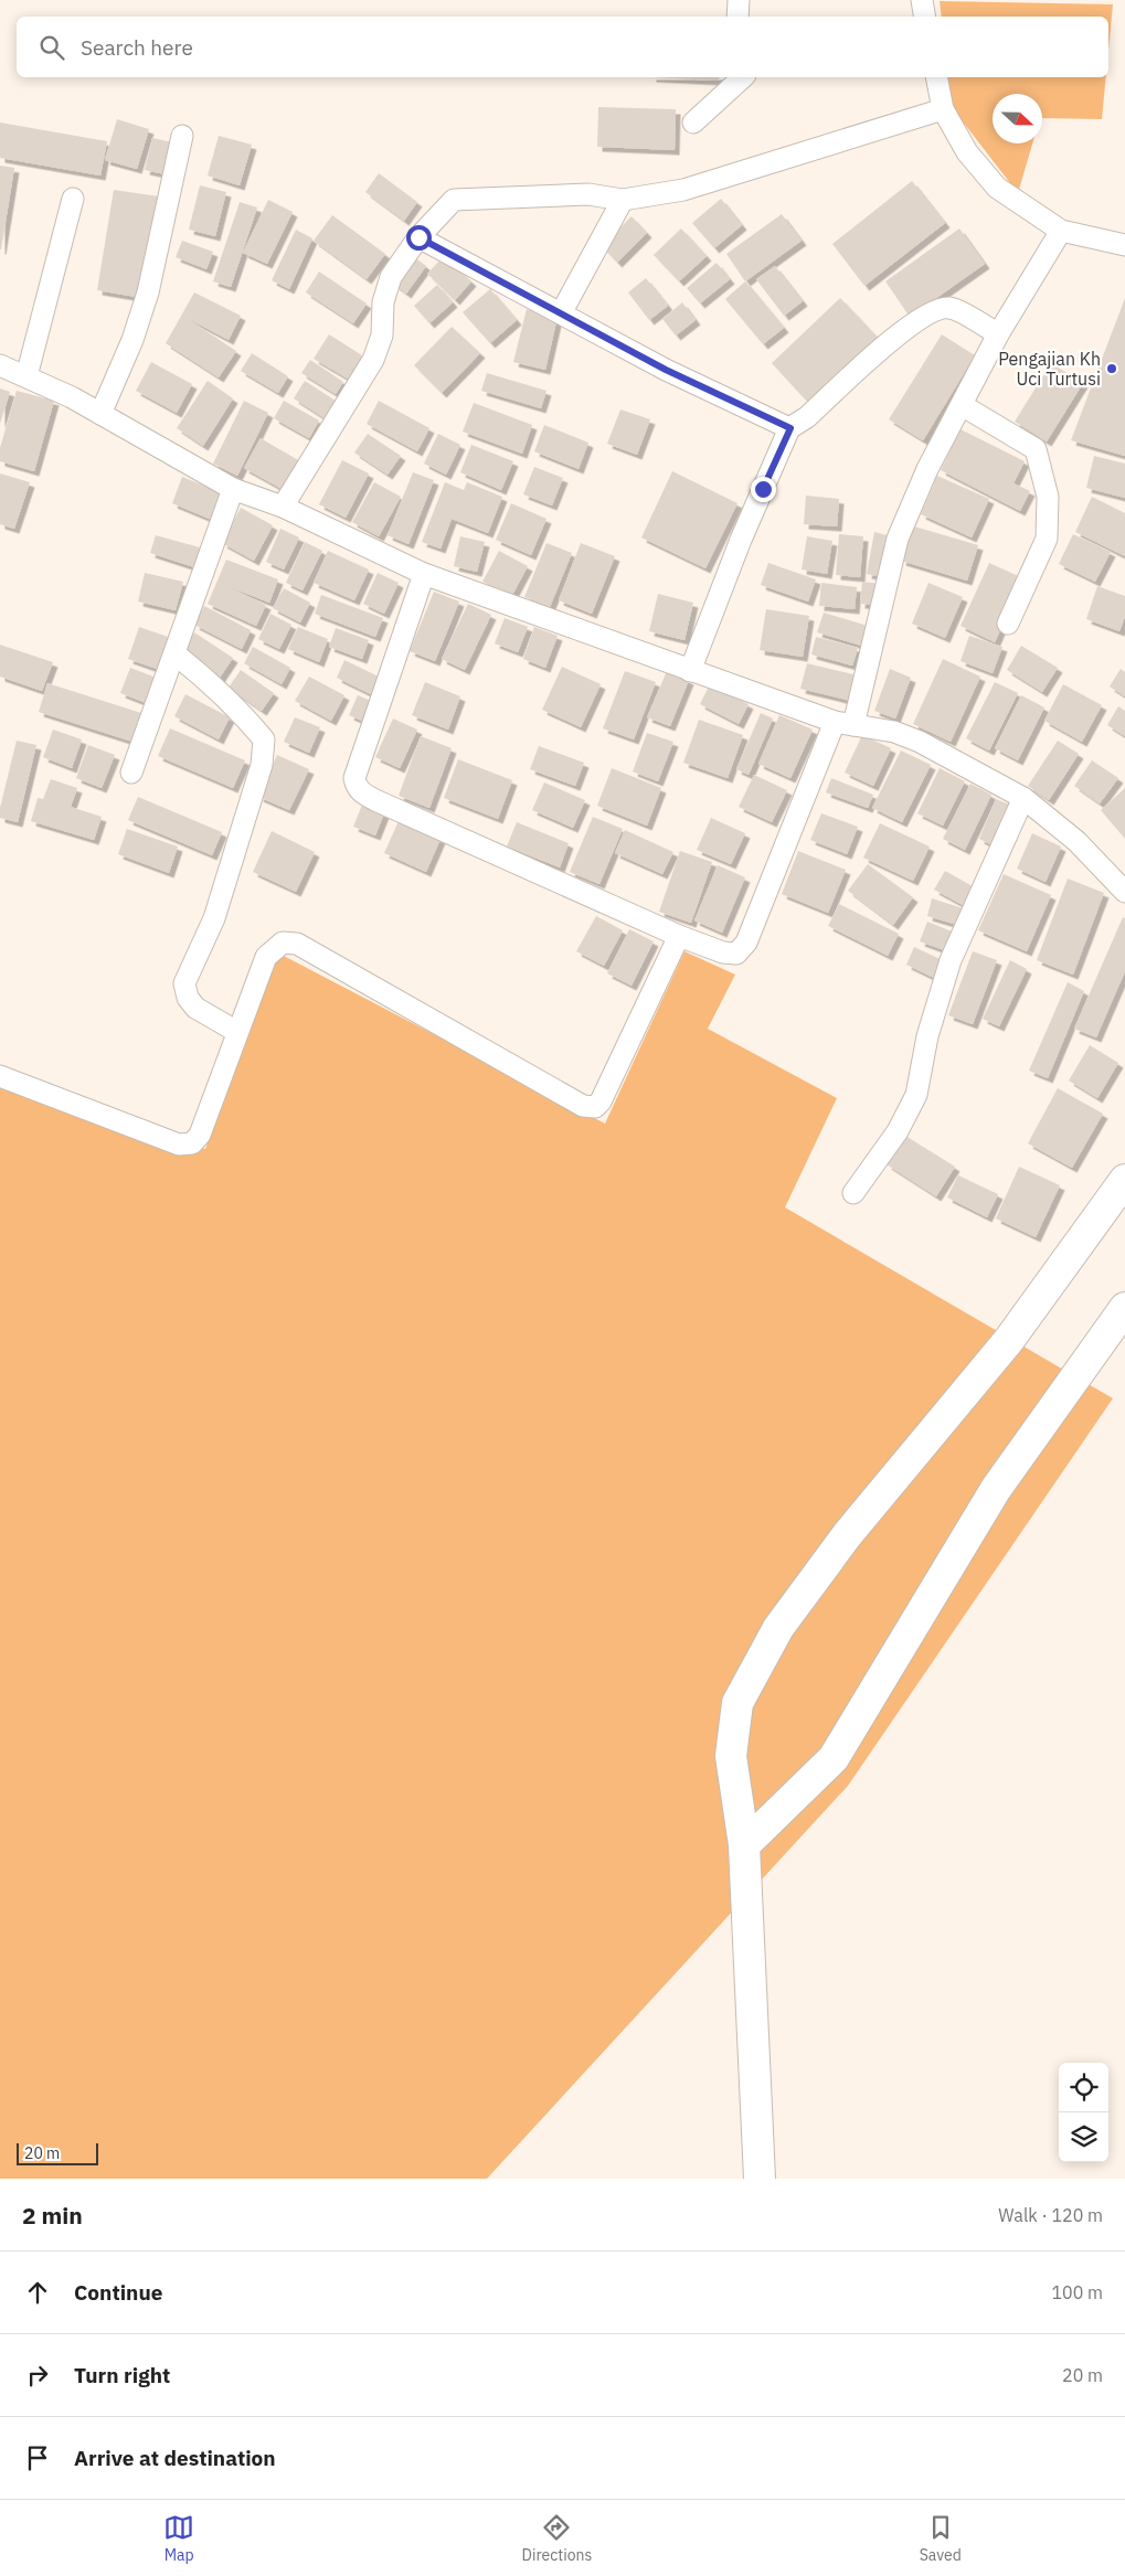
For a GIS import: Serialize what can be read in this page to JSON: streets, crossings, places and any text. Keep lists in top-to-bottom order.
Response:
{
  "places": ["Pengajian Kh Uci Turtusi"],
  "scale_bar": "20 m",
  "north": "right",
  "page": {
    "search": "Search here",
    "scale": "20 m",
    "heading": ["2 min", "Walk · 120 m"],
    "list": [
      ["Continue", "100 m"],
      ["Turn right", "20 m"],
      "Arrive at destination"
    ],
    "nav": ["Map", "Directions", "Saved"]
  }
}
